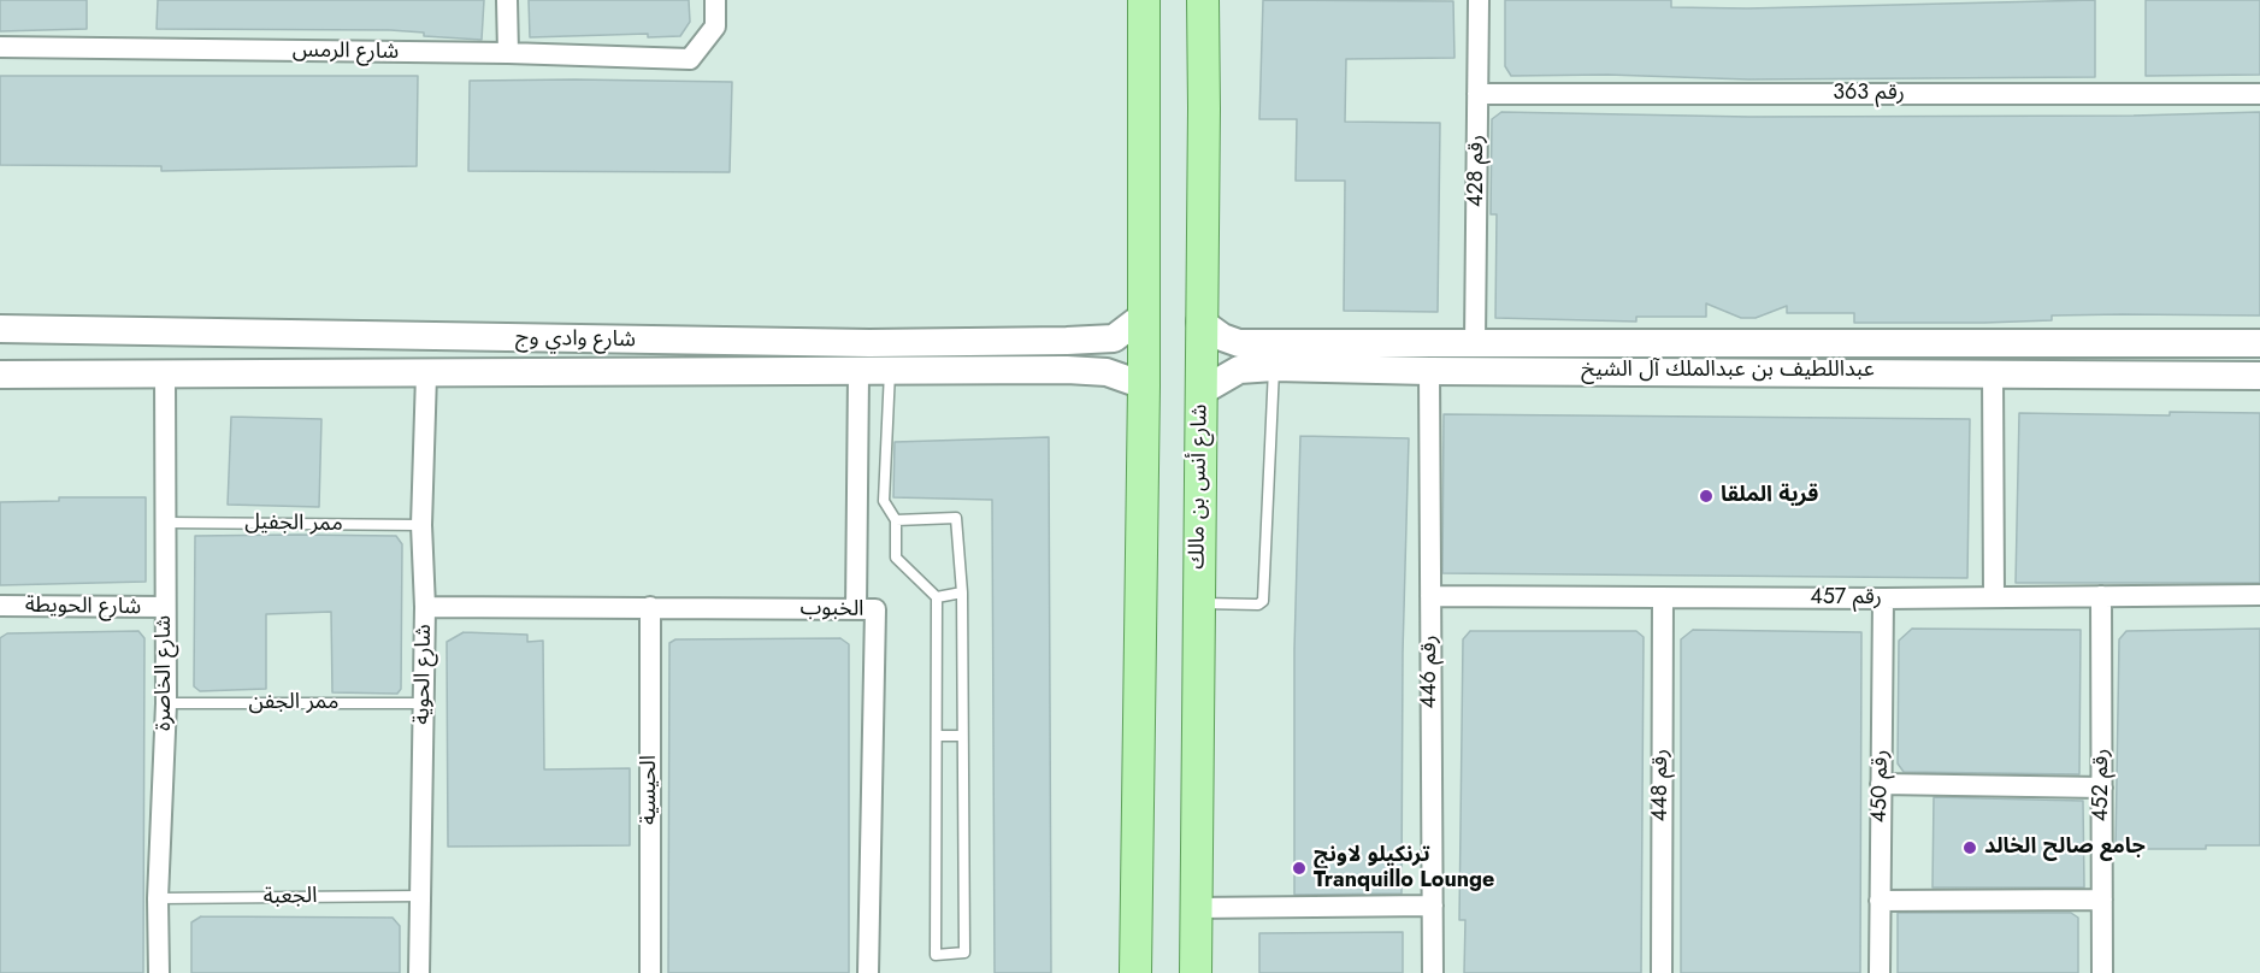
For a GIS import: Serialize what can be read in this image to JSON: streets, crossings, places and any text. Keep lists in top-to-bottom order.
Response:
{
  "streets": {
    "main road": ["شارع أنس بن مالك"],
    "street": [
      "شارع الرمس",
      "رقم 363",
      "رقم 428",
      "شارع وادي وج",
      "عبداللطيف بن عبدالملك آل الشيخ",
      "رقم 457",
      "شارع الحويطة",
      "الخبوب",
      "رقم 446",
      "شارع الخاصرة",
      "شارع الحوية",
      "رقم 448",
      "رقم 452",
      "رقم 450",
      "الحيسية"
    ],
    "lane": ["ممر الجفيل", "ممر الجفن", "الجعبة"]
  },
  "crossings": [
    ["رقم 363", "رقم 428"],
    ["رقم 428", "عبداللطيف بن عبدالملك آل الشيخ"],
    ["شارع وادي وج", "شارع الخاصرة"],
    ["شارع وادي وج", "شارع الحوية"],
    ["عبداللطيف بن عبدالملك آل الشيخ", "شارع أنس بن مالك"],
    ["عبداللطيف بن عبدالملك آل الشيخ", "رقم 446"],
    ["ممر الجفيل", "شارع الخاصرة"],
    ["ممر الجفيل", "شارع الحوية"],
    ["رقم 457", "رقم 446"],
    ["رقم 457", "رقم 448"],
    ["رقم 457", "رقم 452"],
    ["رقم 457", "رقم 450"],
    ["شارع الحويطة", "شارع الخاصرة"],
    ["الخبوب", "شارع الحوية"],
    ["الخبوب", "الحيسية"],
    ["شارع الخاصرة", "ممر الجفن"],
    ["شارع الخاصرة", "الجعبة"],
    ["شارع الحوية", "ممر الجفن"],
    ["شارع الحوية", "الجعبة"]
  ],
  "places": ["قرية الملقا", "جامع صالح الخالد", "ترنكيلو لاونج Tranquillo Lounge"]
}
